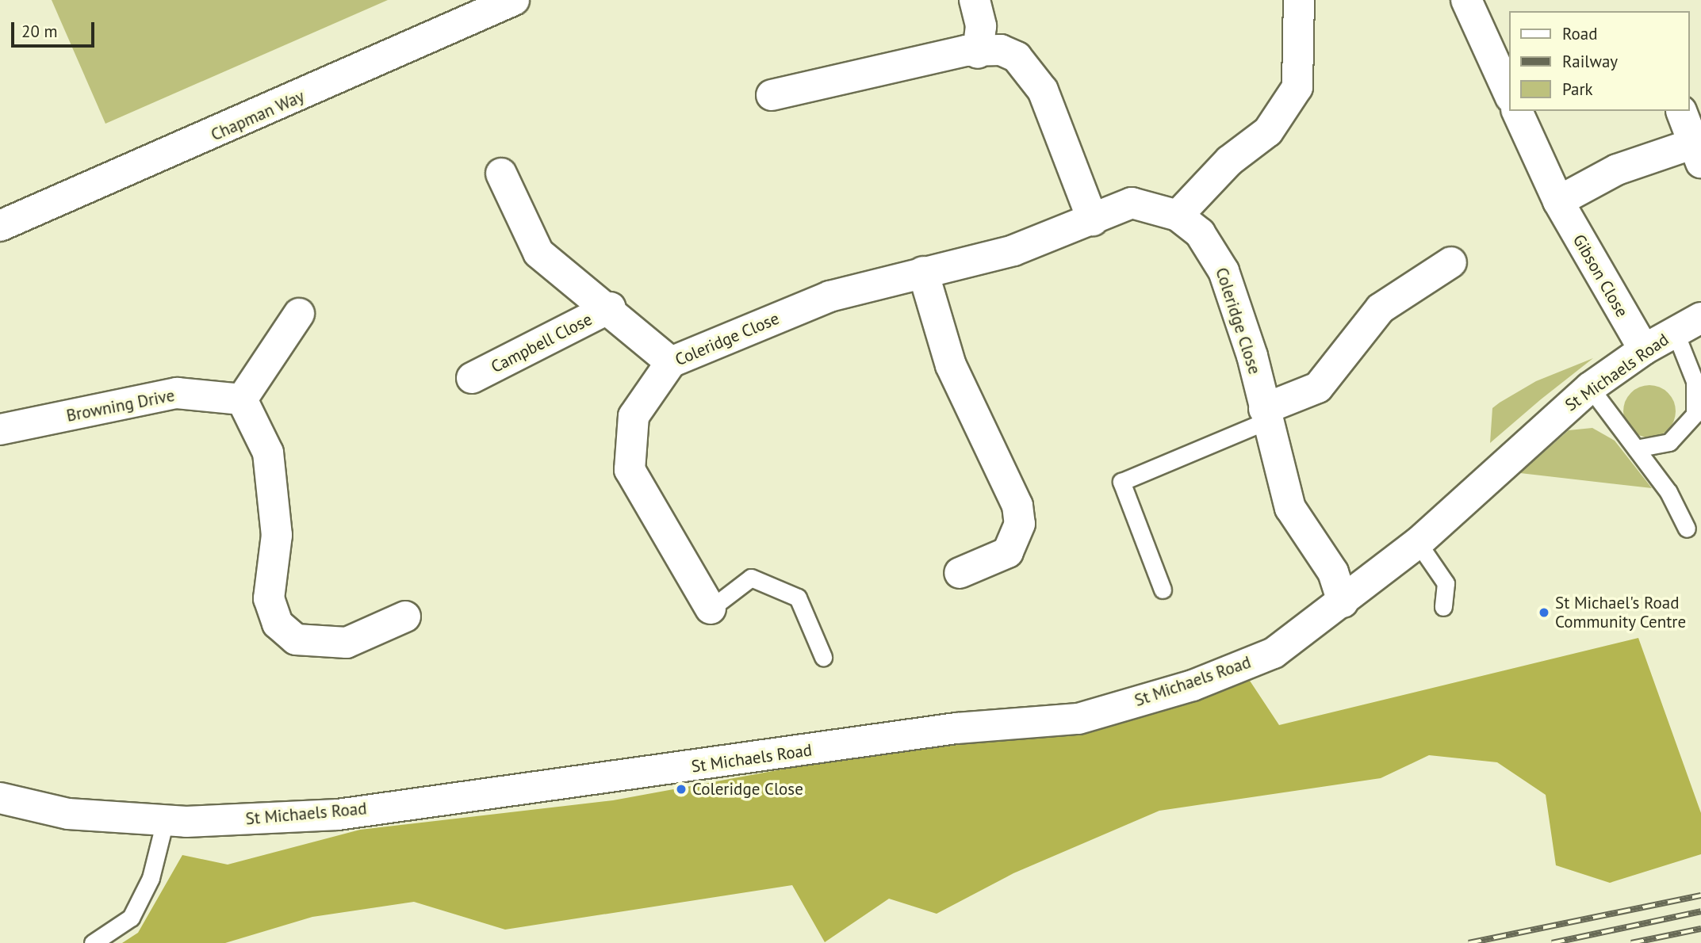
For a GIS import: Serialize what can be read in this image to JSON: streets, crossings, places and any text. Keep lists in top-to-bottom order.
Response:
{
  "streets": {
    "street": [
      "Chapman Way",
      "Gibson Close",
      "Coleridge Close",
      "Campbell Close",
      "St Michaels Road",
      "Browning Drive"
    ]
  },
  "crossings": [
    ["Gibson Close", "St Michaels Road"],
    ["Coleridge Close", "Campbell Close"],
    ["Coleridge Close", "St Michaels Road"]
  ],
  "places": ["St Michael's Road Community Centre", "Coleridge Close"],
  "legend": ["Road", "Railway", "Park"],
  "scale_bar": "20 m"
}
